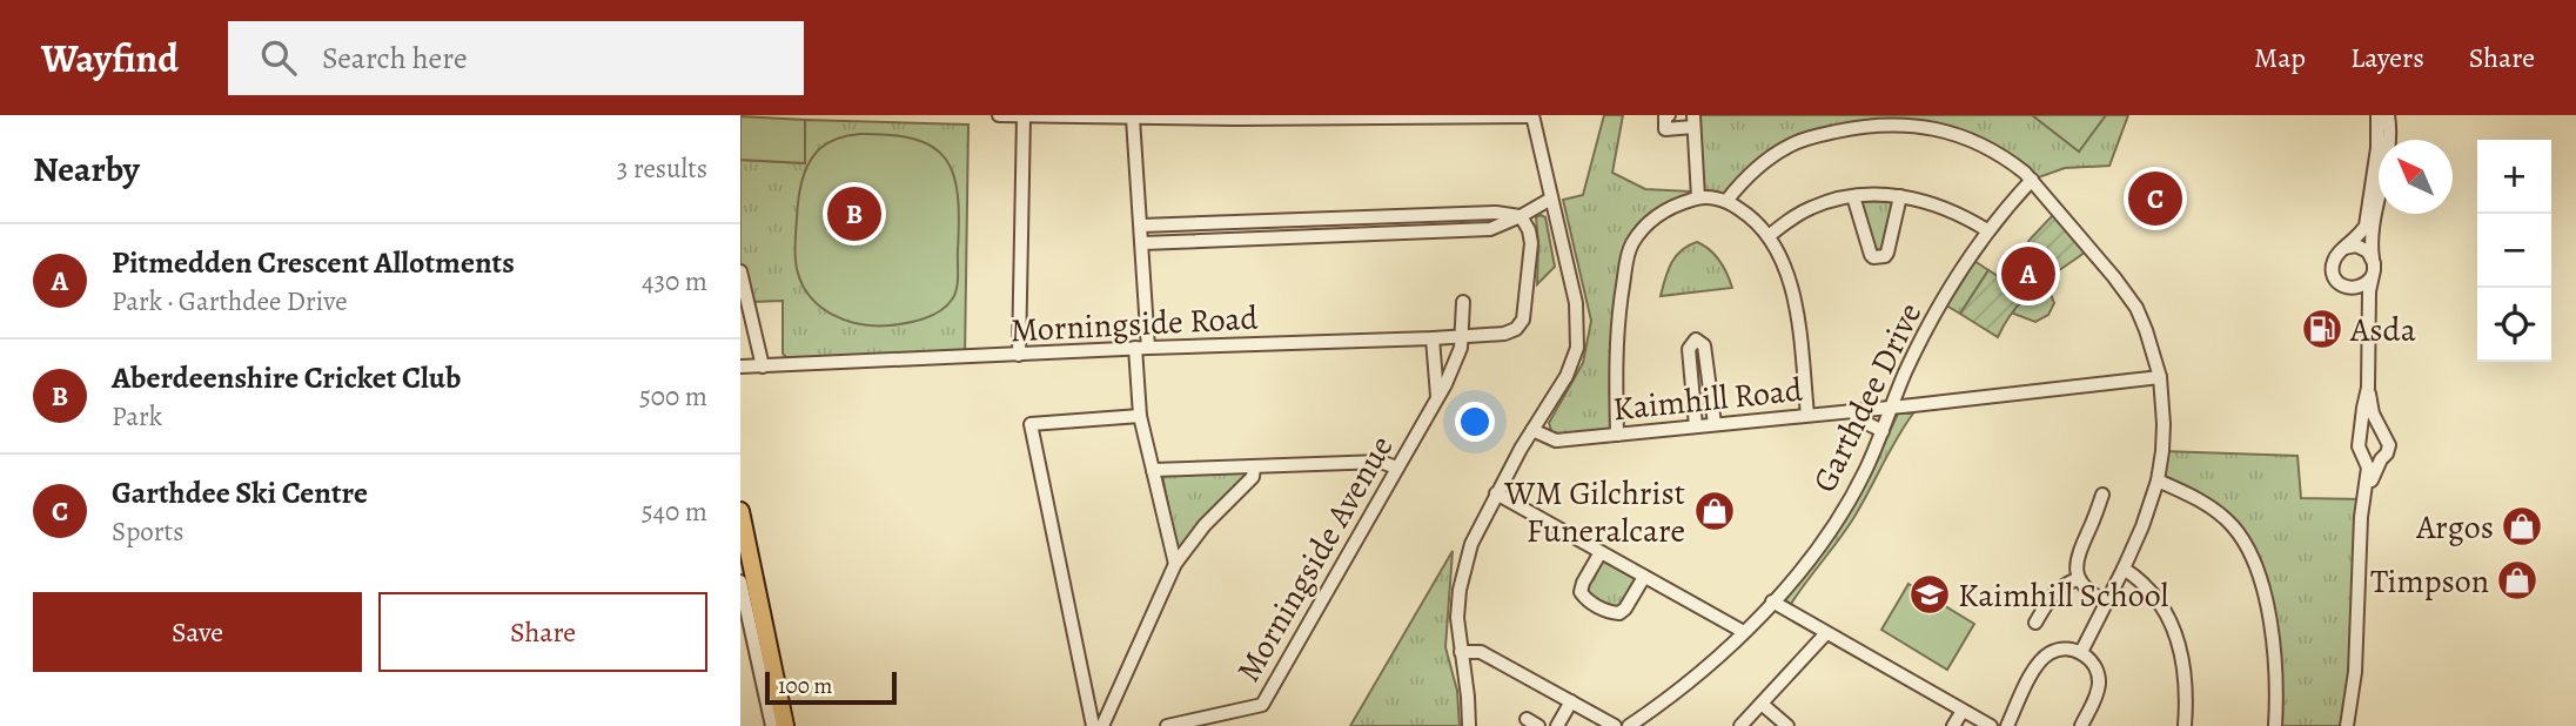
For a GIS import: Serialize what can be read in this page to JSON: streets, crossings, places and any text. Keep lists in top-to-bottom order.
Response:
{
  "streets": {
    "street": [
      "Morningside Road",
      "Garthdee Drive",
      "Kaimhill Road",
      "Morningside Avenue"
    ]
  },
  "crossings": [
    ["Morningside Road", "Morningside Avenue"],
    ["Garthdee Drive", "Kaimhill Road"]
  ],
  "places": {
    "fuel station": ["Asda"],
    "shop": ["WM Gilchrist Funeralcare", "Argos", "Timpson"],
    "school or university": ["Kaimhill School"]
  },
  "scale_bar": "100 m",
  "north": "top left",
  "page": {
    "header": "Wayfind",
    "search": "Search here",
    "nav": ["Map", "Layers", "Share"],
    "heading": ["Nearby", "3 results"],
    "map_buttons": ["+", "−"],
    "pins": ["C", "B", "A"],
    "list": [
      {
        "mark": "A",
        "name": "Pitmedden Crescent Allotments",
        "note": "Park · Garthdee Drive",
        "value": "430 m"
      },
      {
        "mark": "B",
        "name": "Aberdeenshire Cricket Club",
        "note": "Park",
        "value": "500 m"
      },
      {
        "mark": "C",
        "name": "Garthdee Ski Centre",
        "note": "Sports",
        "value": "540 m"
      }
    ],
    "buttons": ["Save", "Share"],
    "scale": "100 m"
  }
}
